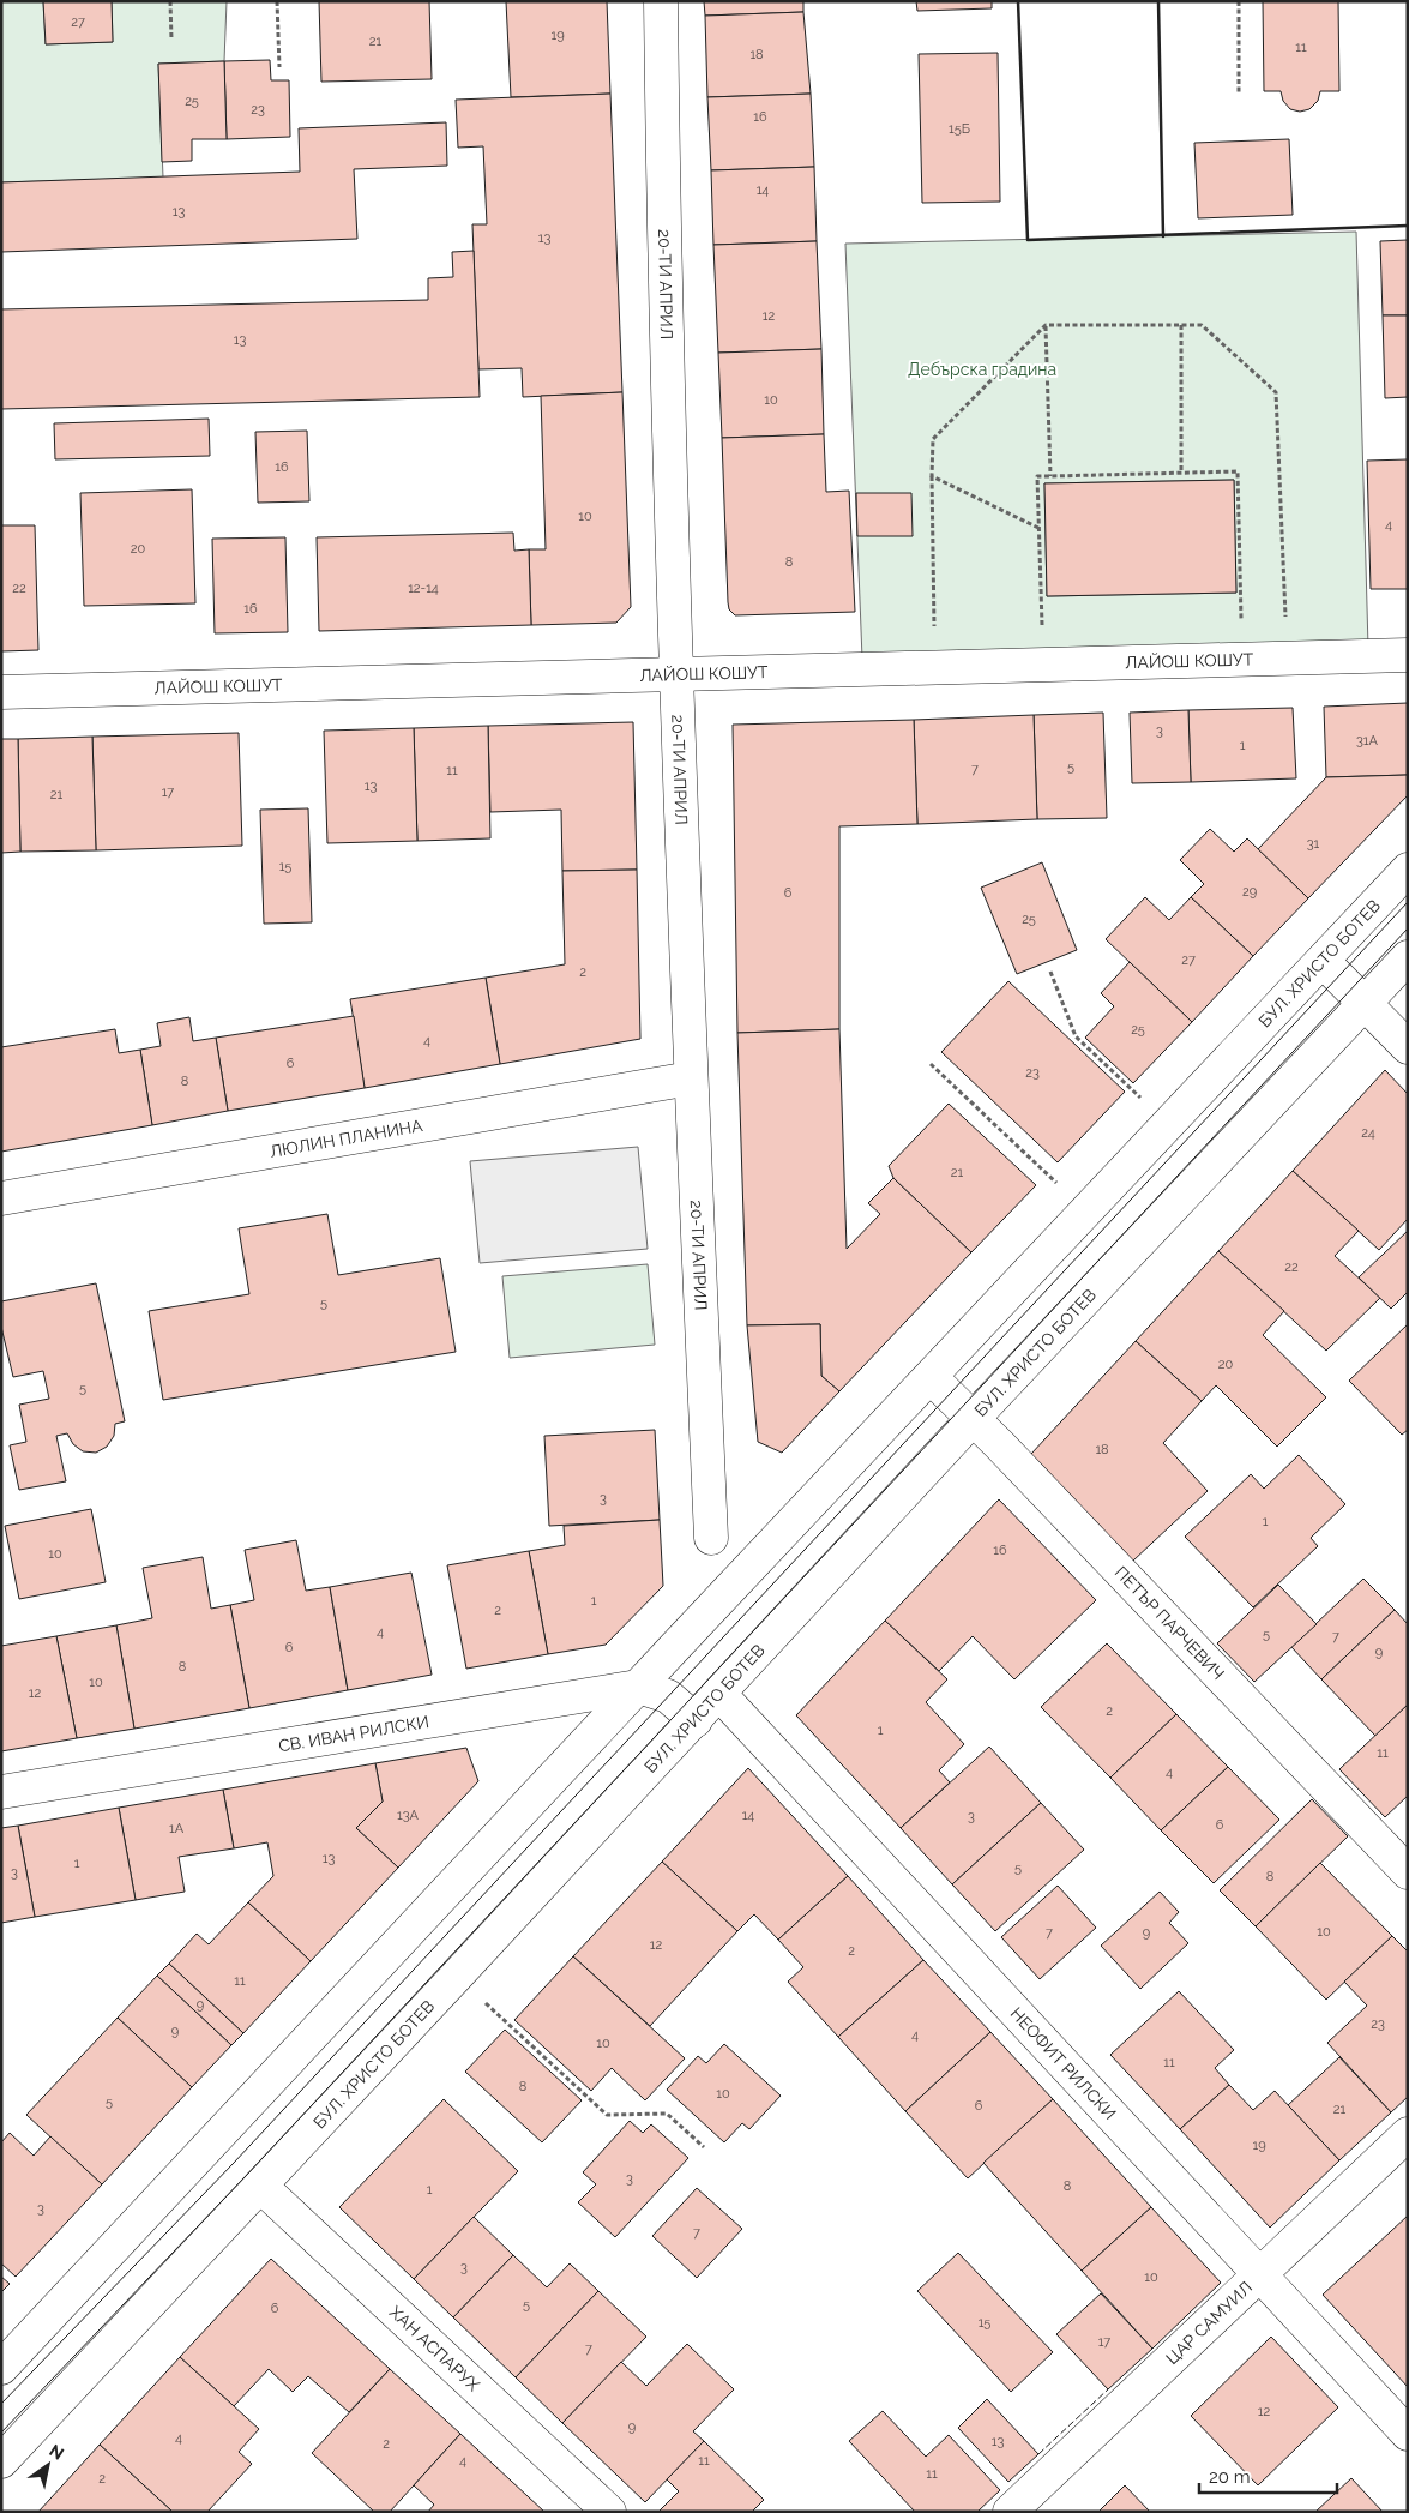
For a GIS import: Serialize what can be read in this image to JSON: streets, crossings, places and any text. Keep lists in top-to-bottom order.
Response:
{
  "streets": {
    "street": [
      "20-ТИ АПРИЛ",
      "ЛАЙОШ КОШУТ",
      "БУЛ. ХРИСТО БОТЕВ",
      "ЛЮЛИН ПЛАНИНА",
      "ПЕТЪР ПАРЧЕВИЧ",
      "СВ. ИВАН РИЛСКИ",
      "НЕОФИТ РИЛСКИ",
      "ЦАР САМУИЛ",
      "ХАН АСПАРУХ"
    ]
  },
  "crossings": [
    ["20-ТИ АПРИЛ", "ЛАЙОШ КОШУТ"],
    ["20-ТИ АПРИЛ", "ЛЮЛИН ПЛАНИНА"],
    ["БУЛ. ХРИСТО БОТЕВ", "ПЕТЪР ПАРЧЕВИЧ"],
    ["БУЛ. ХРИСТО БОТЕВ", "СВ. ИВАН РИЛСКИ"],
    ["БУЛ. ХРИСТО БОТЕВ", "НЕОФИТ РИЛСКИ"],
    ["БУЛ. ХРИСТО БОТЕВ", "ХАН АСПАРУХ"],
    ["НЕОФИТ РИЛСКИ", "ЦАР САМУИЛ"]
  ],
  "parks": ["Дебърска градина"],
  "house_numbers": [
    "27",
    "19",
    "21",
    "11",
    "18",
    "25",
    "23",
    "16",
    "15Б",
    "14",
    "13",
    "13",
    "12",
    "13",
    "10",
    "16",
    "10",
    "4",
    "20",
    "8",
    "22",
    "12-14",
    "16",
    "3",
    "31А",
    "1",
    "5",
    "7",
    "11",
    "13",
    "17",
    "21",
    "31",
    "15",
    "29",
    "6",
    "25",
    "27",
    "2",
    "25",
    "4",
    "6",
    "23",
    "8",
    "24",
    "21",
    "22",
    "5",
    "20",
    "5",
    "18",
    "3",
    "1",
    "16",
    "10",
    "1",
    "2",
    "4",
    "5",
    "7",
    "6",
    "9",
    "8",
    "10",
    "12",
    "2",
    "1",
    "11",
    "4",
    "13А",
    "14",
    "3",
    "6",
    "1А",
    "13",
    "1",
    "5",
    "3",
    "8",
    "10",
    "7",
    "9",
    "12",
    "2",
    "11",
    "9",
    "23",
    "9",
    "4",
    "10",
    "11",
    "8",
    "10",
    "5",
    "6",
    "21",
    "19",
    "3",
    "8",
    "1",
    "3",
    "7",
    "3",
    "10",
    "5",
    "6",
    "15",
    "17",
    "7",
    "12",
    "9",
    "4",
    "13",
    "2",
    "4",
    "11",
    "11",
    "2"
  ],
  "scale_bar": "20 m",
  "north": "top right"
}
